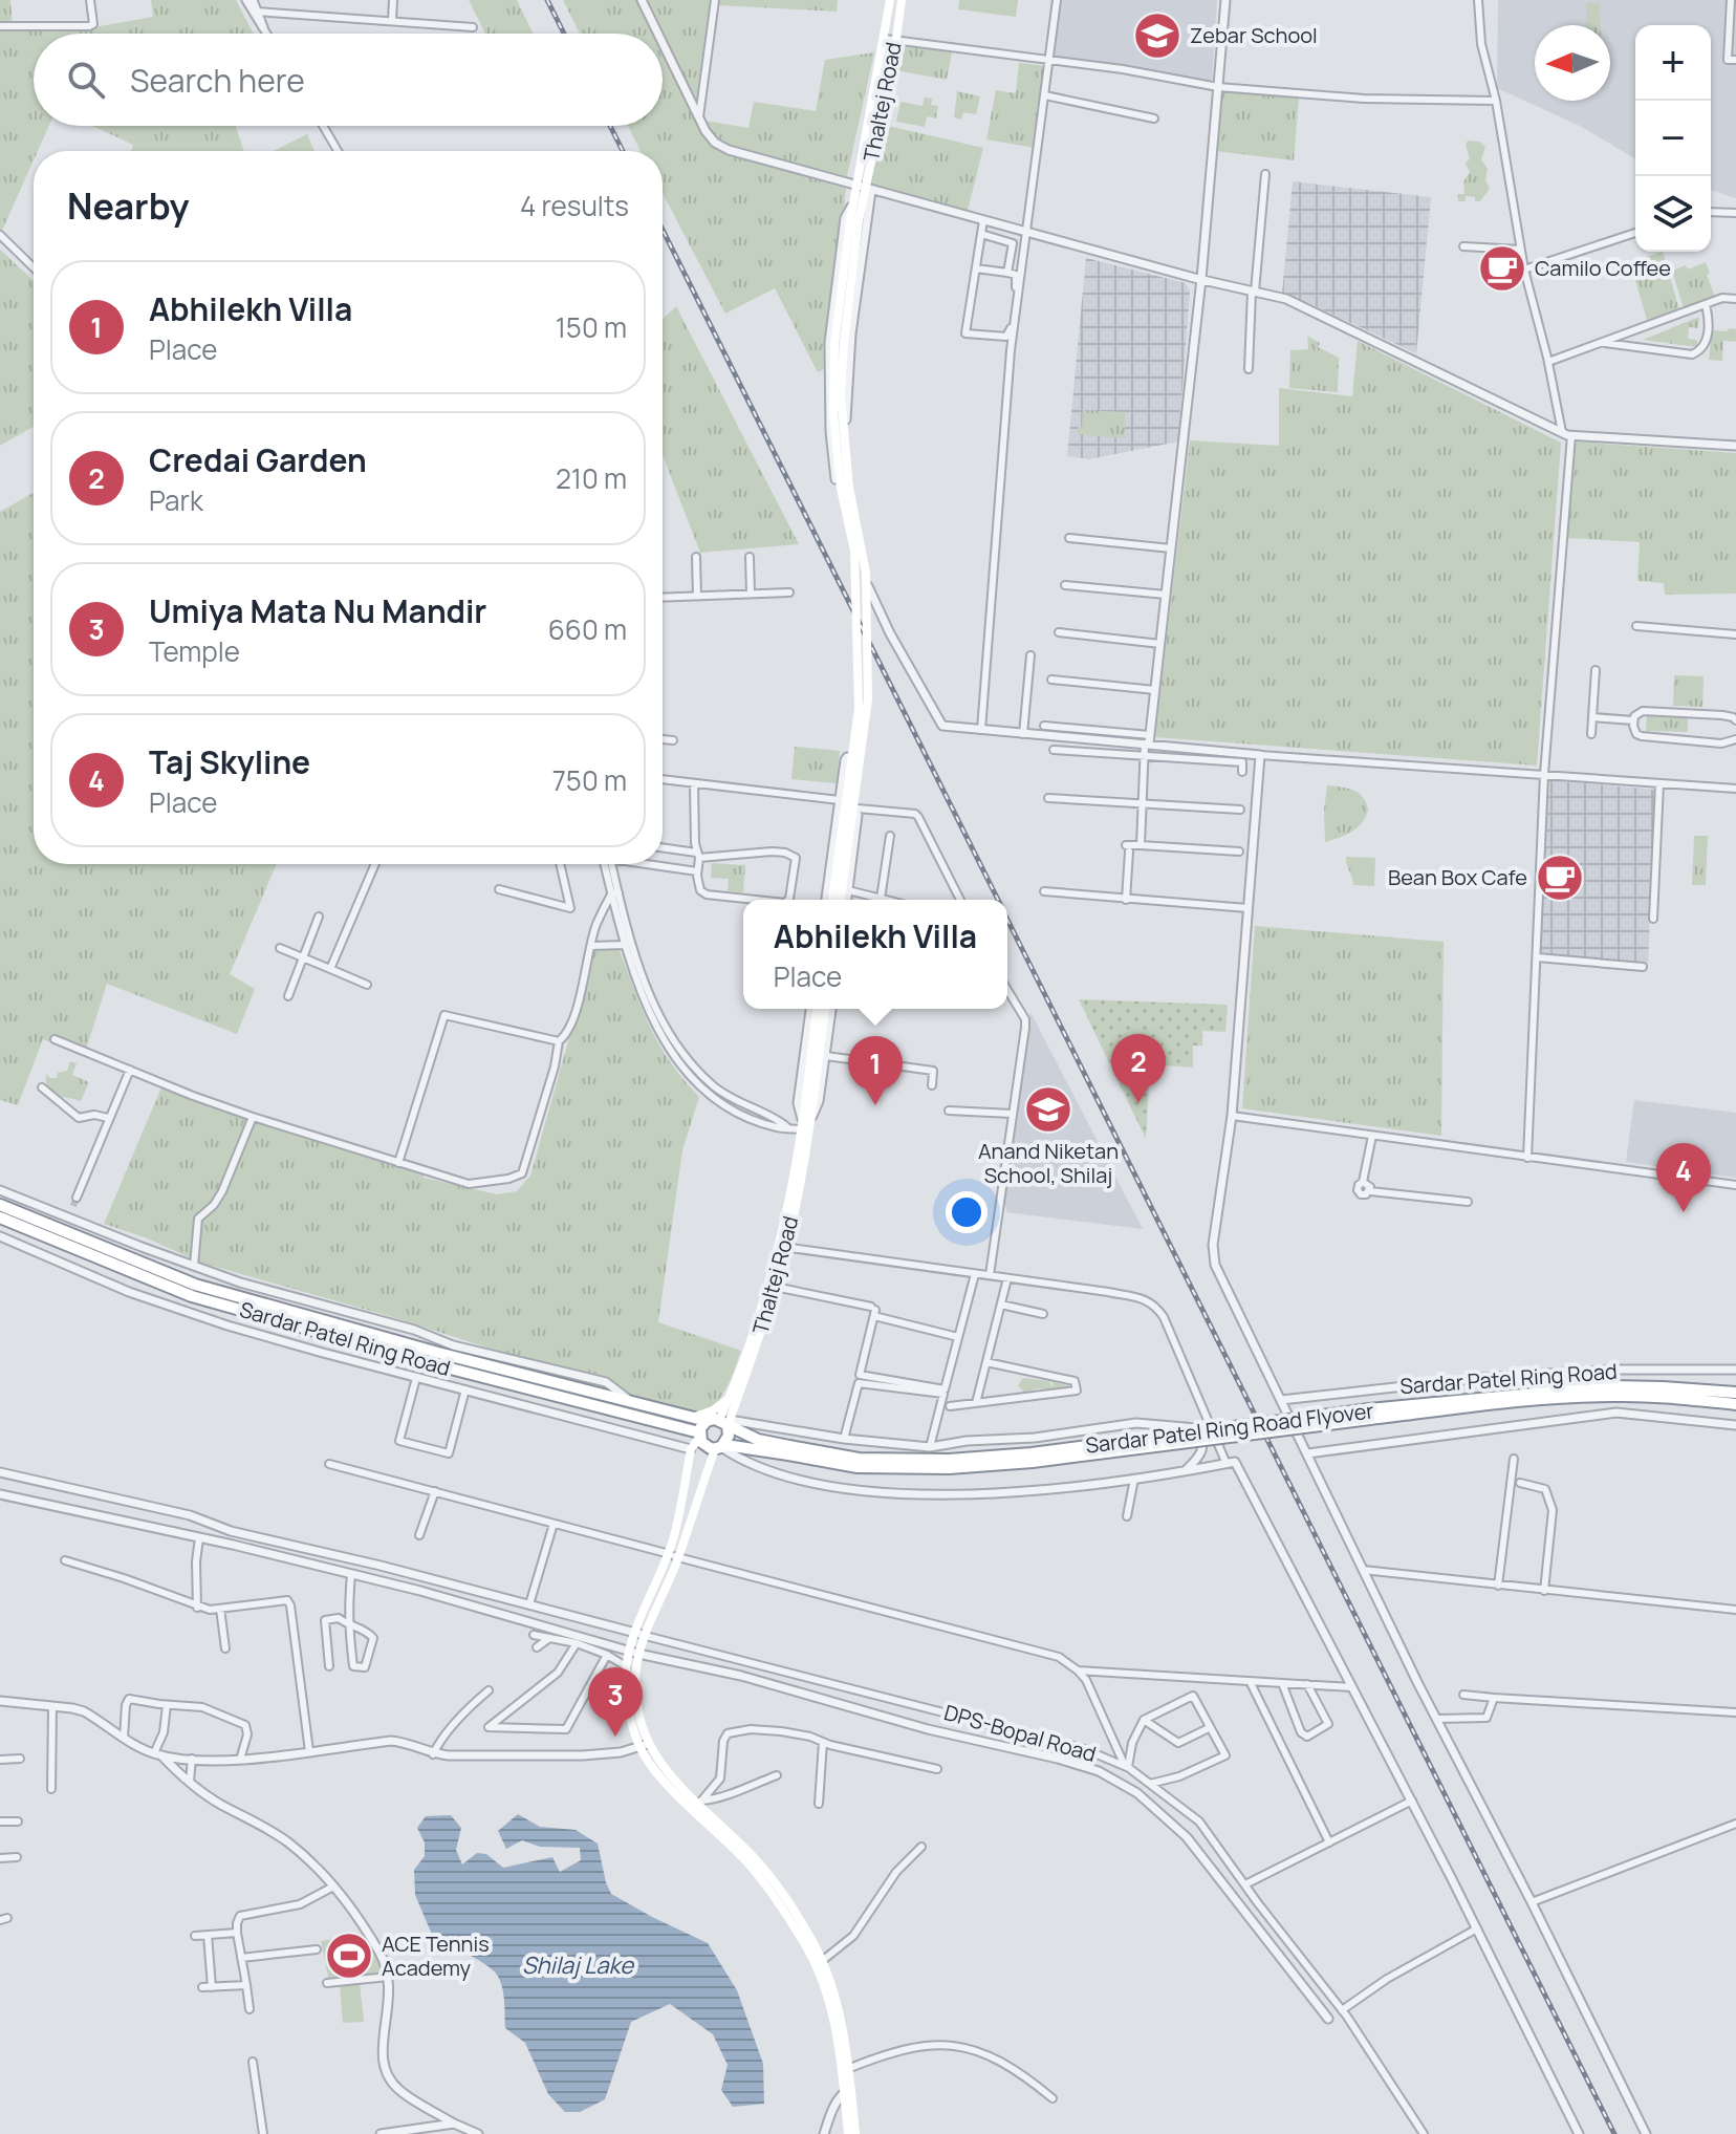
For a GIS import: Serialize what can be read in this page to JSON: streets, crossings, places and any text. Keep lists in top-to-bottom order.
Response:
{
  "streets": {
    "highway": ["Sardar Patel Ring Road", "Sardar Patel Ring Road Flyover"],
    "main road": ["Thaltej Road"],
    "street": ["DPS-Bopal Road"]
  },
  "crossings": [
    ["Thaltej Road", "Sardar Patel Ring Road"],
    ["Thaltej Road", "Sardar Patel Ring Road Flyover"],
    ["Sardar Patel Ring Road", "Sardar Patel Ring Road Flyover"]
  ],
  "water": ["Shilaj Lake"],
  "places": {
    "school or university": ["Zebar School", "Anand Niketan School, Shilaj"],
    "cafe": ["Camilo Coffee", "Bean Box Cafe"],
    "sports": ["ACE Tennis Academy"]
  },
  "north": "left",
  "page": {
    "map_buttons": ["+", "−"],
    "search": "Search here",
    "heading": ["Nearby", "4 results"],
    "list": [
      {
        "mark": "1",
        "name": "Abhilekh Villa",
        "note": "Place",
        "value": "150 m"
      },
      {
        "mark": "2",
        "name": "Credai Garden",
        "note": "Park",
        "value": "210 m"
      },
      {
        "mark": "3",
        "name": "Umiya Mata Nu Mandir",
        "note": "Temple",
        "value": "660 m"
      },
      {
        "mark": "4",
        "name": "Taj Skyline",
        "note": "Place",
        "value": "750 m"
      }
    ],
    "popup": ["Abhilekh Villa", "Place"],
    "pins": [
      "2",
      "1",
      "4",
      "3"
    ]
  }
}
